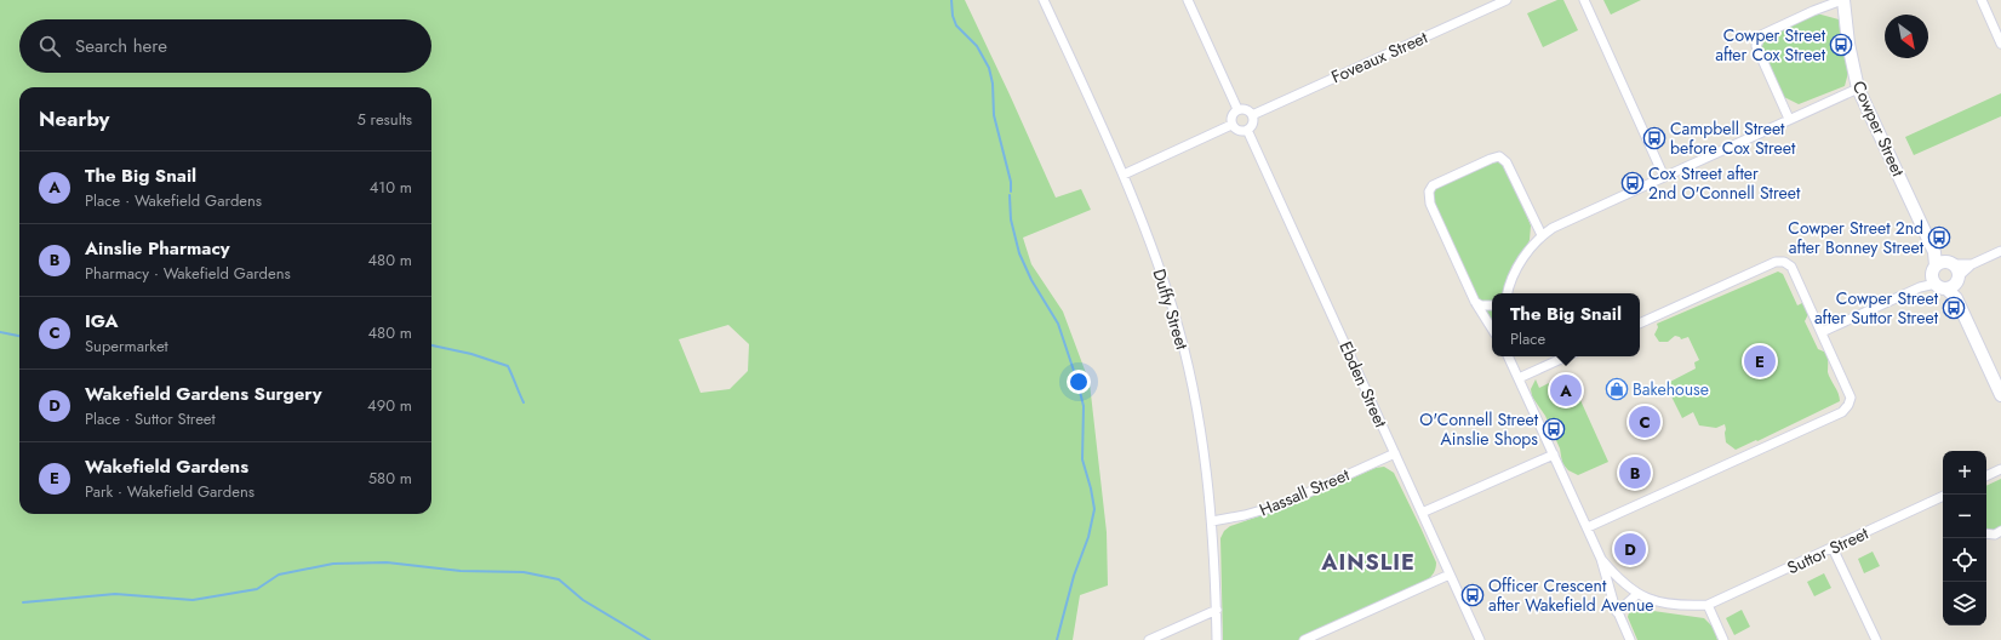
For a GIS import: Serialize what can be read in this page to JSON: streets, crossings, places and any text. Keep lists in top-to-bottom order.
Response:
{
  "streets": {
    "street": [
      "Foveaux Street",
      "Cowper Street",
      "Duffy Street",
      "Ebden Street",
      "Hassall Street",
      "Suttor Street"
    ]
  },
  "crossings": [
    ["Foveaux Street", "Ebden Street"],
    ["Duffy Street", "Hassall Street"],
    ["Ebden Street", "Hassall Street"]
  ],
  "districts": ["AINSLIE"],
  "places": {
    "bus stop": [
      "Cowper Street after Cox Street",
      "Campbell Street before Cox Street",
      "Cox Street after 2nd O'Connell Street",
      "Cowper Street 2nd after Bonney Street",
      "Cowper Street after Suttor Street",
      "O'Connell Street Ainslie Shops",
      "Officer Crescent after Wakefield Avenue"
    ],
    "shop": ["Bakehouse"]
  },
  "north": "bottom right",
  "page": {
    "search": "Search here",
    "heading": ["Nearby", "5 results"],
    "list": [
      {
        "mark": "A",
        "name": "The Big Snail",
        "note": "Place · Wakefield Gardens",
        "value": "410 m"
      },
      {
        "mark": "B",
        "name": "Ainslie Pharmacy",
        "note": "Pharmacy · Wakefield Gardens",
        "value": "480 m"
      },
      {
        "mark": "C",
        "name": "IGA",
        "note": "Supermarket",
        "value": "480 m"
      },
      {
        "mark": "D",
        "name": "Wakefield Gardens Surgery",
        "note": "Place · Suttor Street",
        "value": "490 m"
      },
      {
        "mark": "E",
        "name": "Wakefield Gardens",
        "note": "Park · Wakefield Gardens",
        "value": "580 m"
      }
    ],
    "popup": ["The Big Snail", "Place"],
    "pins": [
      "E",
      "A",
      "C",
      "B",
      "D"
    ],
    "map_buttons": ["+", "−"]
  }
}
